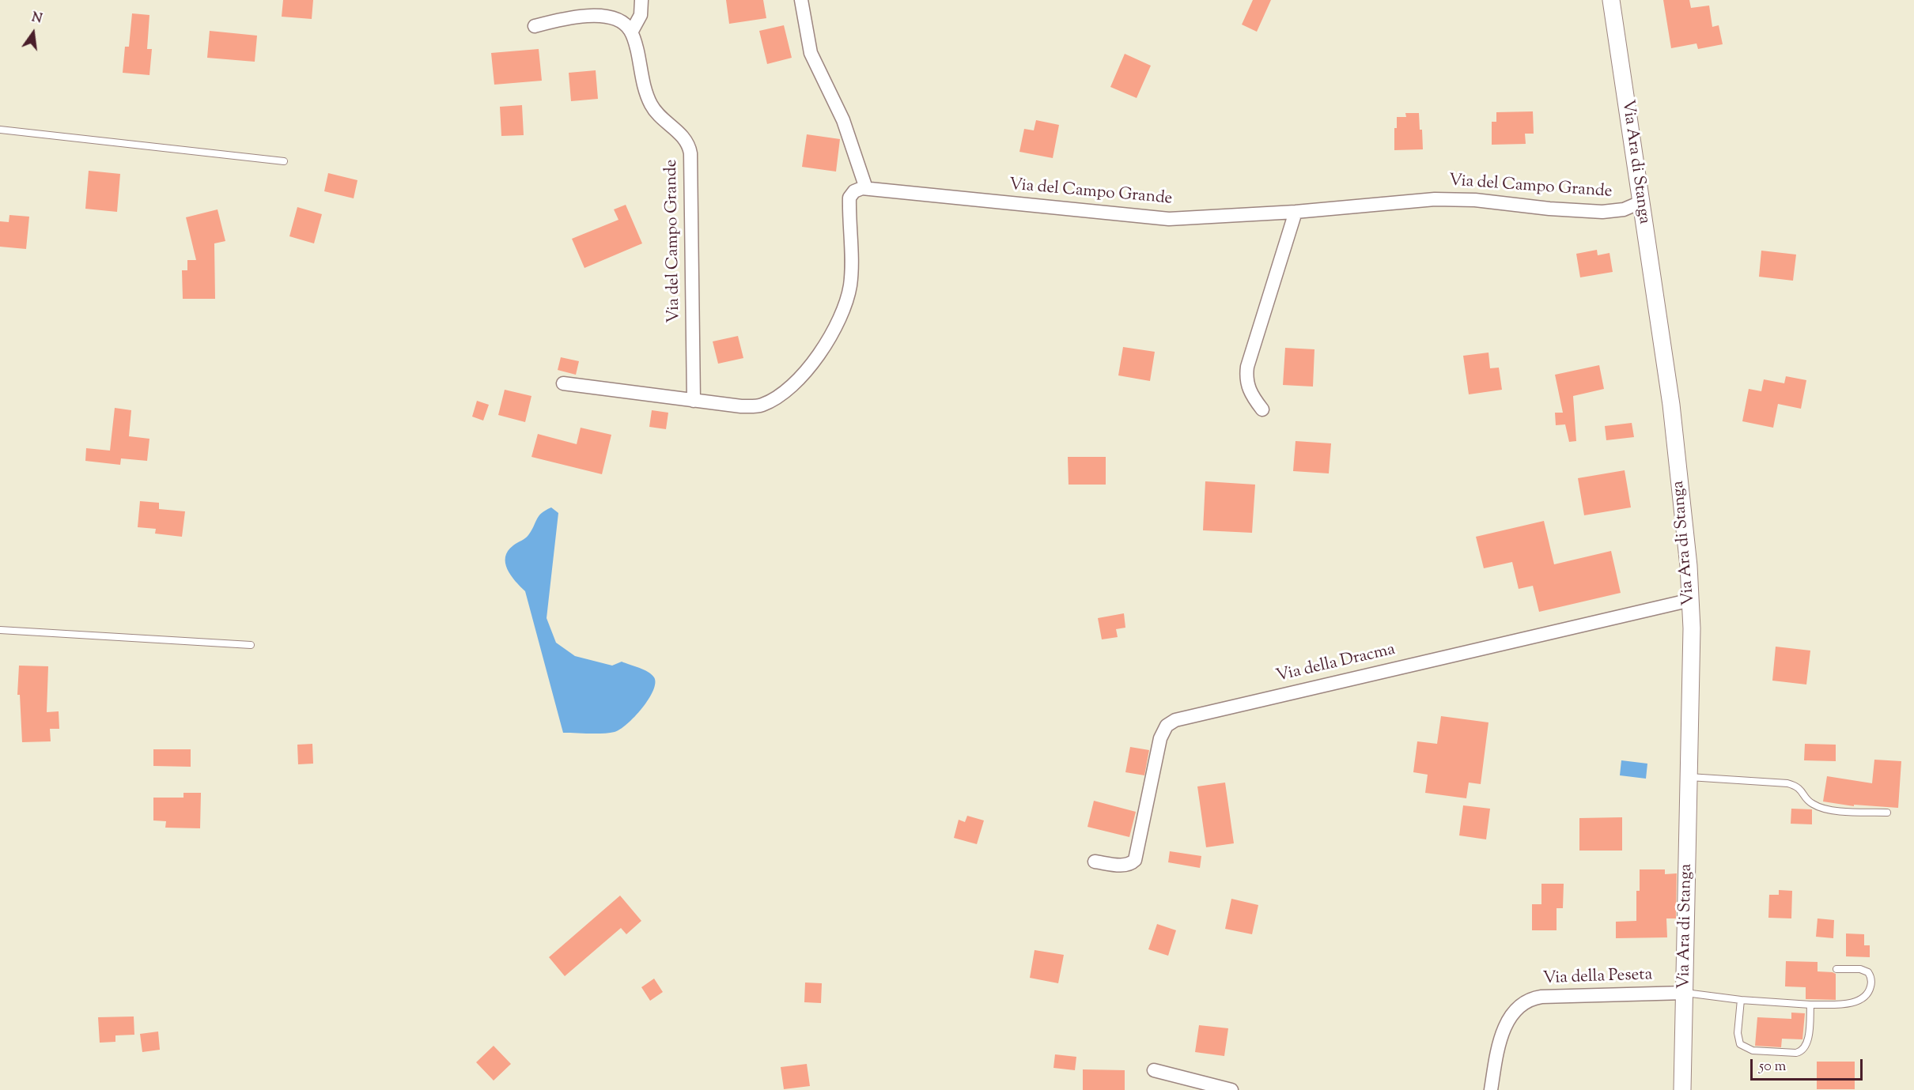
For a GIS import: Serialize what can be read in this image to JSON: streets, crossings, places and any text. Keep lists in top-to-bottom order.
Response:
{
  "streets": {
    "street": [
      "Via Ara di Stanga",
      "Via del Campo Grande",
      "Via della Dracma",
      "Via della Peseta"
    ]
  },
  "crossings": [
    ["Via Ara di Stanga", "Via del Campo Grande"],
    ["Via Ara di Stanga", "Via della Dracma"],
    ["Via Ara di Stanga", "Via della Peseta"]
  ],
  "scale_bar": "50 m",
  "north": "top"
}
